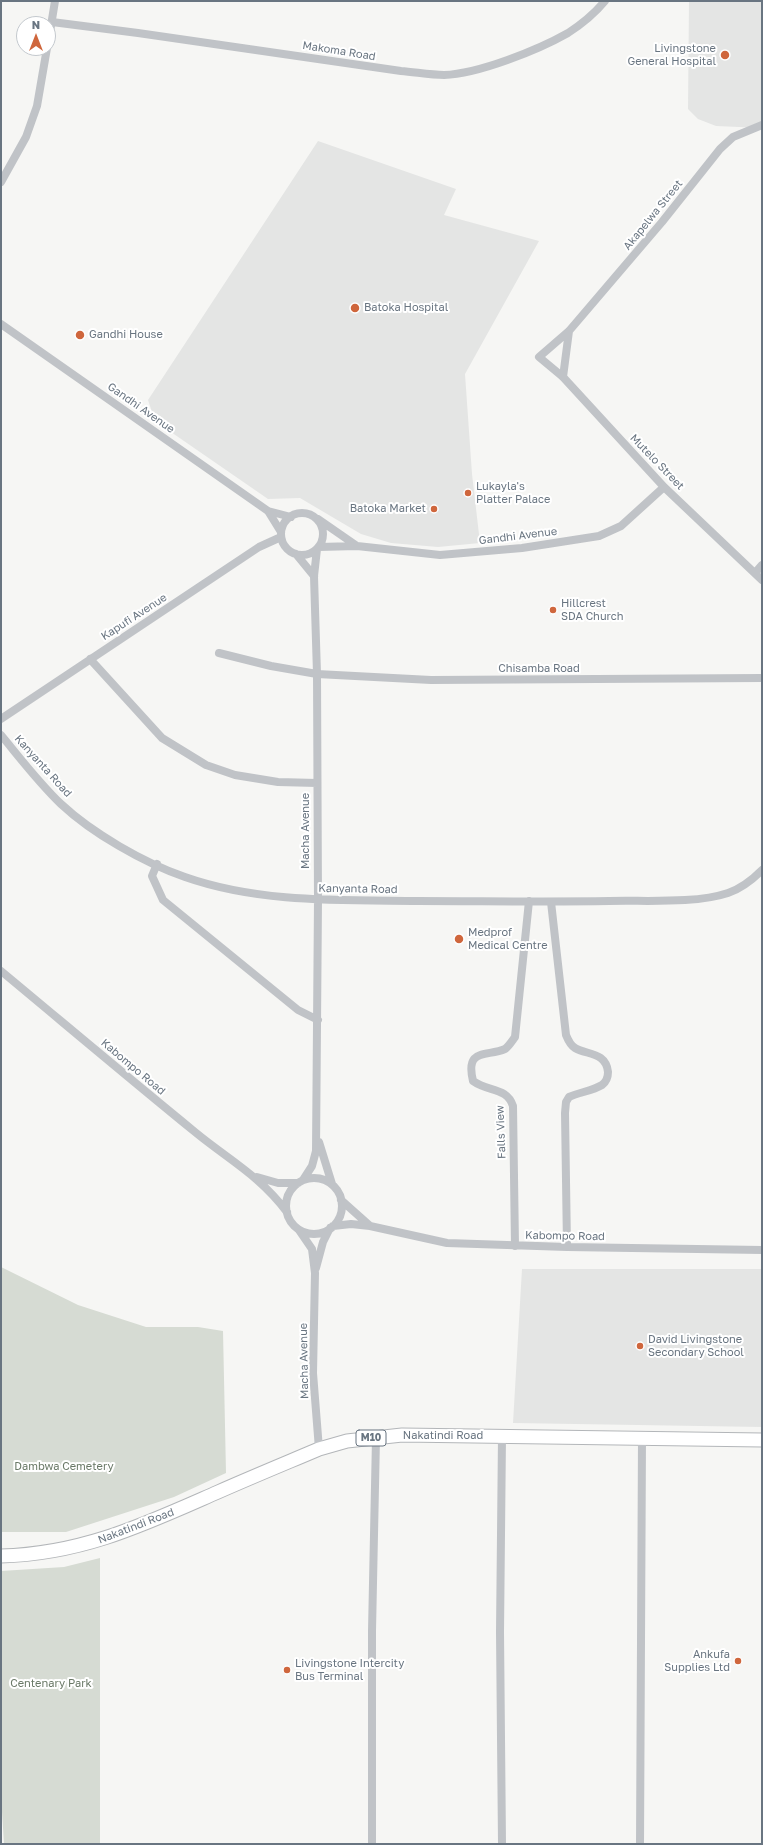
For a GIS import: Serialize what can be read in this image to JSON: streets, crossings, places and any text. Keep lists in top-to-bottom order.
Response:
{
  "streets": {
    "highway": ["Nakatindi Road", "M10"],
    "street": [
      "Makoma Road",
      "Akapelwa Street",
      "Gandhi Avenue",
      "Mutelo Street",
      "Kapufi Avenue",
      "Chisamba Road",
      "Kanyanta Road",
      "Macha Avenue",
      "Kabompo Road",
      "Falls View"
    ]
  },
  "crossings": [
    ["Akapelwa Street", "Mutelo Street"],
    ["Gandhi Avenue", "Mutelo Street"],
    ["Gandhi Avenue", "Kapufi Avenue"],
    ["Gandhi Avenue", "Macha Avenue"],
    ["Kapufi Avenue", "Macha Avenue"],
    ["Chisamba Road", "Macha Avenue"],
    ["Kanyanta Road", "Macha Avenue"],
    ["Kanyanta Road", "Falls View"],
    ["Macha Avenue", "Kabompo Road"],
    ["Macha Avenue", "Nakatindi Road"],
    ["Kabompo Road", "Falls View"]
  ],
  "parks": ["Dambwa Cemetery", "Centenary Park"],
  "places": [
    "Livingstone General Hospital",
    "Batoka Hospital",
    "Gandhi House",
    "Lukayla's Platter Palace",
    "Batoka Market",
    "Hillcrest SDA Church",
    "Medprof Medical Centre",
    "David Livingstone Secondary School",
    "Ankufa Supplies Ltd",
    "Livingstone Intercity Bus Terminal"
  ],
  "north": "top"
}
